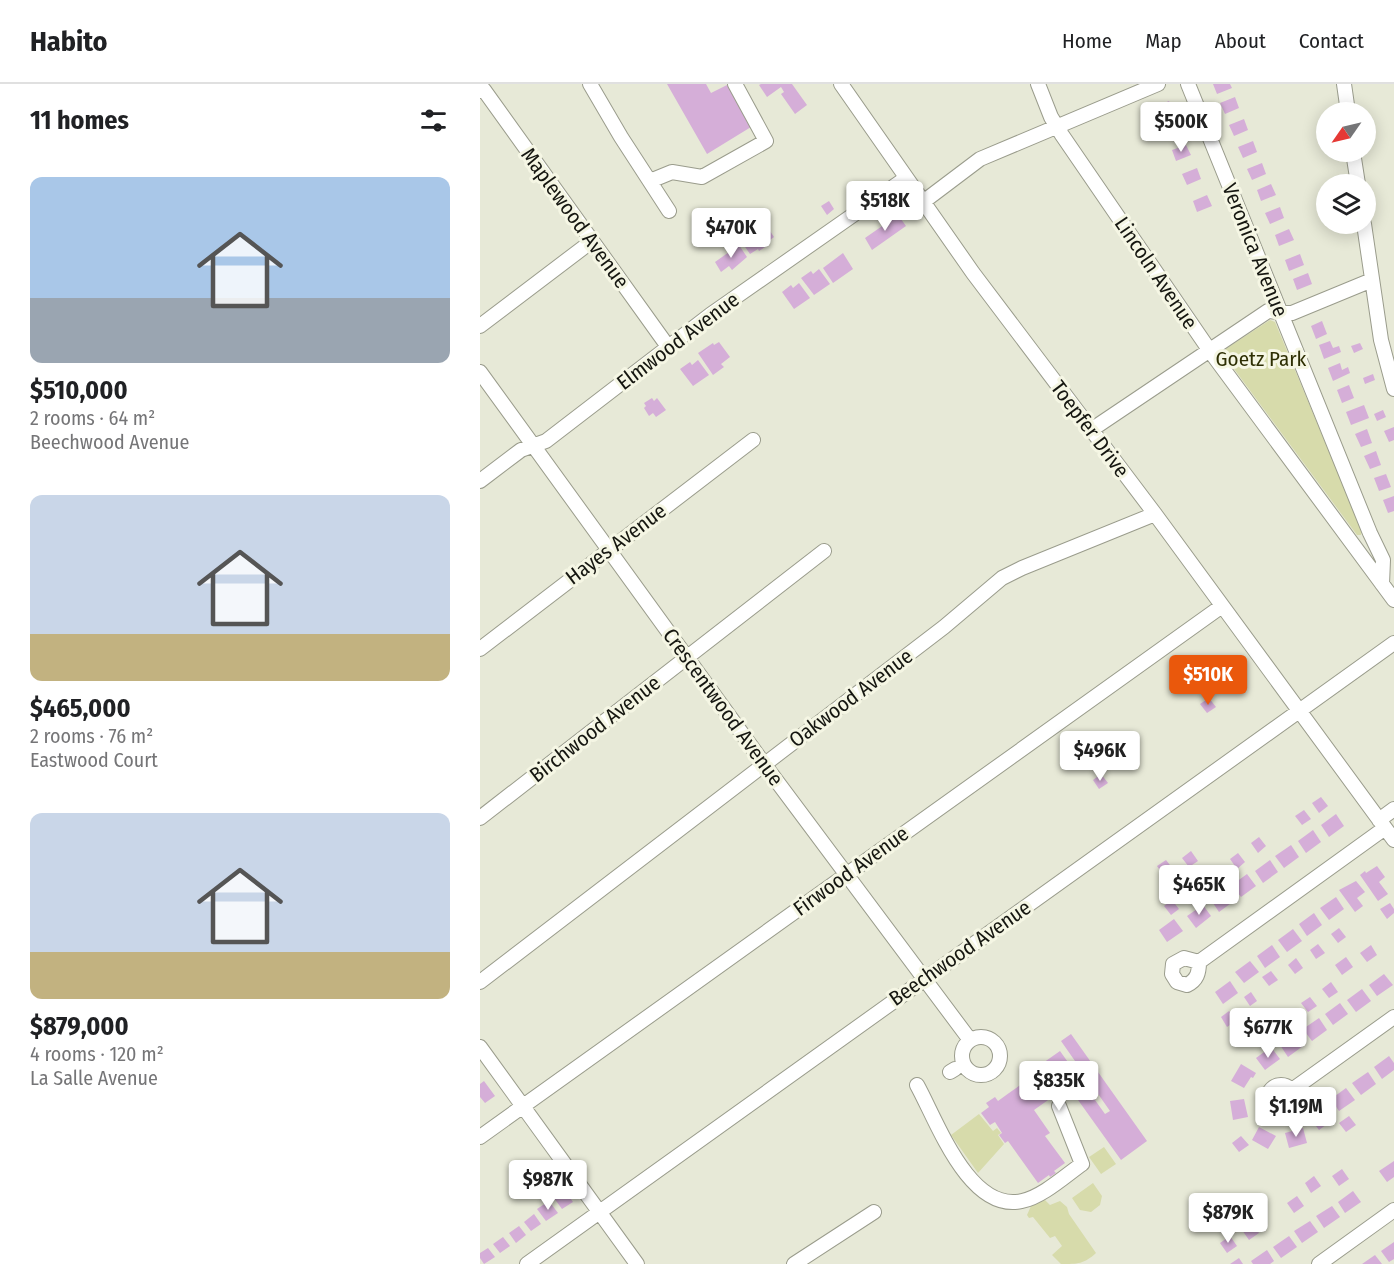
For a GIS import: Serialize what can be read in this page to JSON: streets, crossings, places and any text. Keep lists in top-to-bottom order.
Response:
{
  "streets": {
    "street": [
      "Maplewood Avenue",
      "Veronica Avenue",
      "Lincoln Avenue",
      "Elmwood Avenue",
      "Toepfer Drive",
      "Hayes Avenue",
      "Oakwood Avenue",
      "Crescentwood Avenue",
      "Birchwood Avenue",
      "Firwood Avenue",
      "Beechwood Avenue"
    ]
  },
  "crossings": [
    ["Maplewood Avenue", "Elmwood Avenue"],
    ["Veronica Avenue", "Lincoln Avenue"],
    ["Elmwood Avenue", "Toepfer Drive"],
    ["Elmwood Avenue", "Crescentwood Avenue"],
    ["Toepfer Drive", "Oakwood Avenue"],
    ["Toepfer Drive", "Firwood Avenue"],
    ["Toepfer Drive", "Beechwood Avenue"],
    ["Hayes Avenue", "Crescentwood Avenue"],
    ["Oakwood Avenue", "Crescentwood Avenue"],
    ["Crescentwood Avenue", "Birchwood Avenue"],
    ["Crescentwood Avenue", "Firwood Avenue"],
    ["Crescentwood Avenue", "Beechwood Avenue"]
  ],
  "parks": ["Goetz Park"],
  "north": "bottom left",
  "page": {
    "header": "Habito",
    "nav": [
      "Home",
      "Map",
      "About",
      "Contact"
    ],
    "heading": "11 homes",
    "price": [
      "$500K",
      "$518K",
      "$470K",
      "$510K",
      "$496K",
      "$465K",
      "$677K",
      "$835K",
      "$1.19M",
      "$987K",
      "$879K"
    ],
    "list": [
      {
        "name": "$510,000",
        "note": "2 rooms · 64 m² · Beechwood Avenue"
      },
      {
        "name": "$465,000",
        "note": "2 rooms · 76 m² · Eastwood Court"
      },
      {
        "name": "$879,000",
        "note": "4 rooms · 120 m² · La Salle Avenue"
      }
    ]
  }
}
